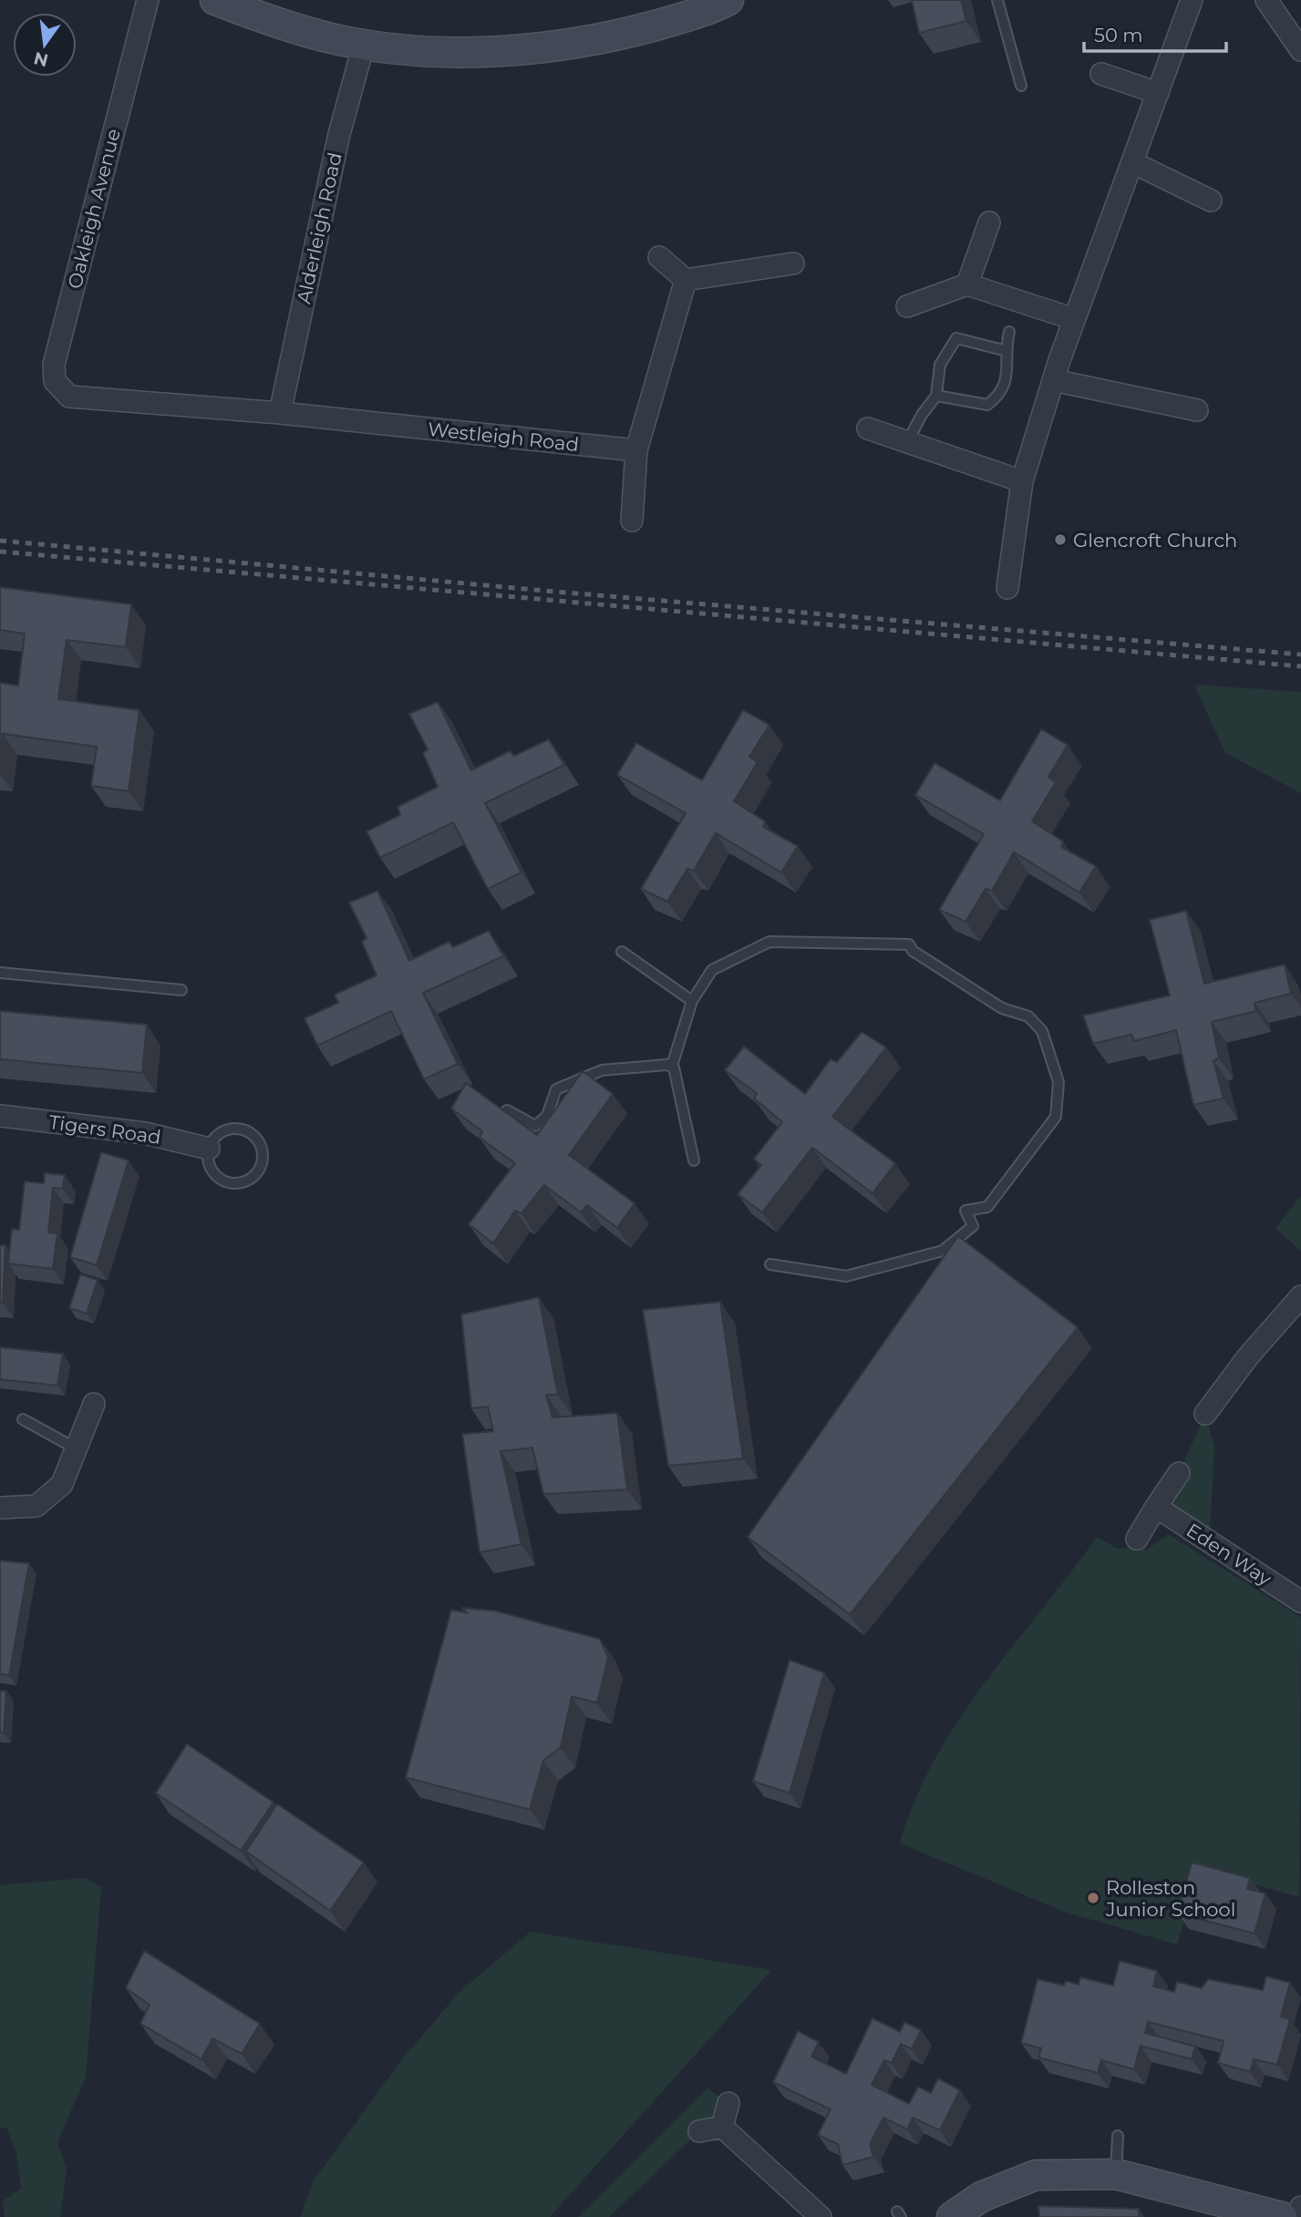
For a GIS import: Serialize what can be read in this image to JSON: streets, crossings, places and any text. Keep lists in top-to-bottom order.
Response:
{
  "streets": {
    "street": [
      "Oakleigh Avenue",
      "Alderleigh Road",
      "Westleigh Road",
      "Tigers Road",
      "Eden Way"
    ]
  },
  "crossings": [
    ["Oakleigh Avenue", "Westleigh Road"],
    ["Alderleigh Road", "Westleigh Road"]
  ],
  "places": ["Glencroft Church", "Rolleston Junior School"],
  "scale_bar": "50 m",
  "north": "bottom"
}
